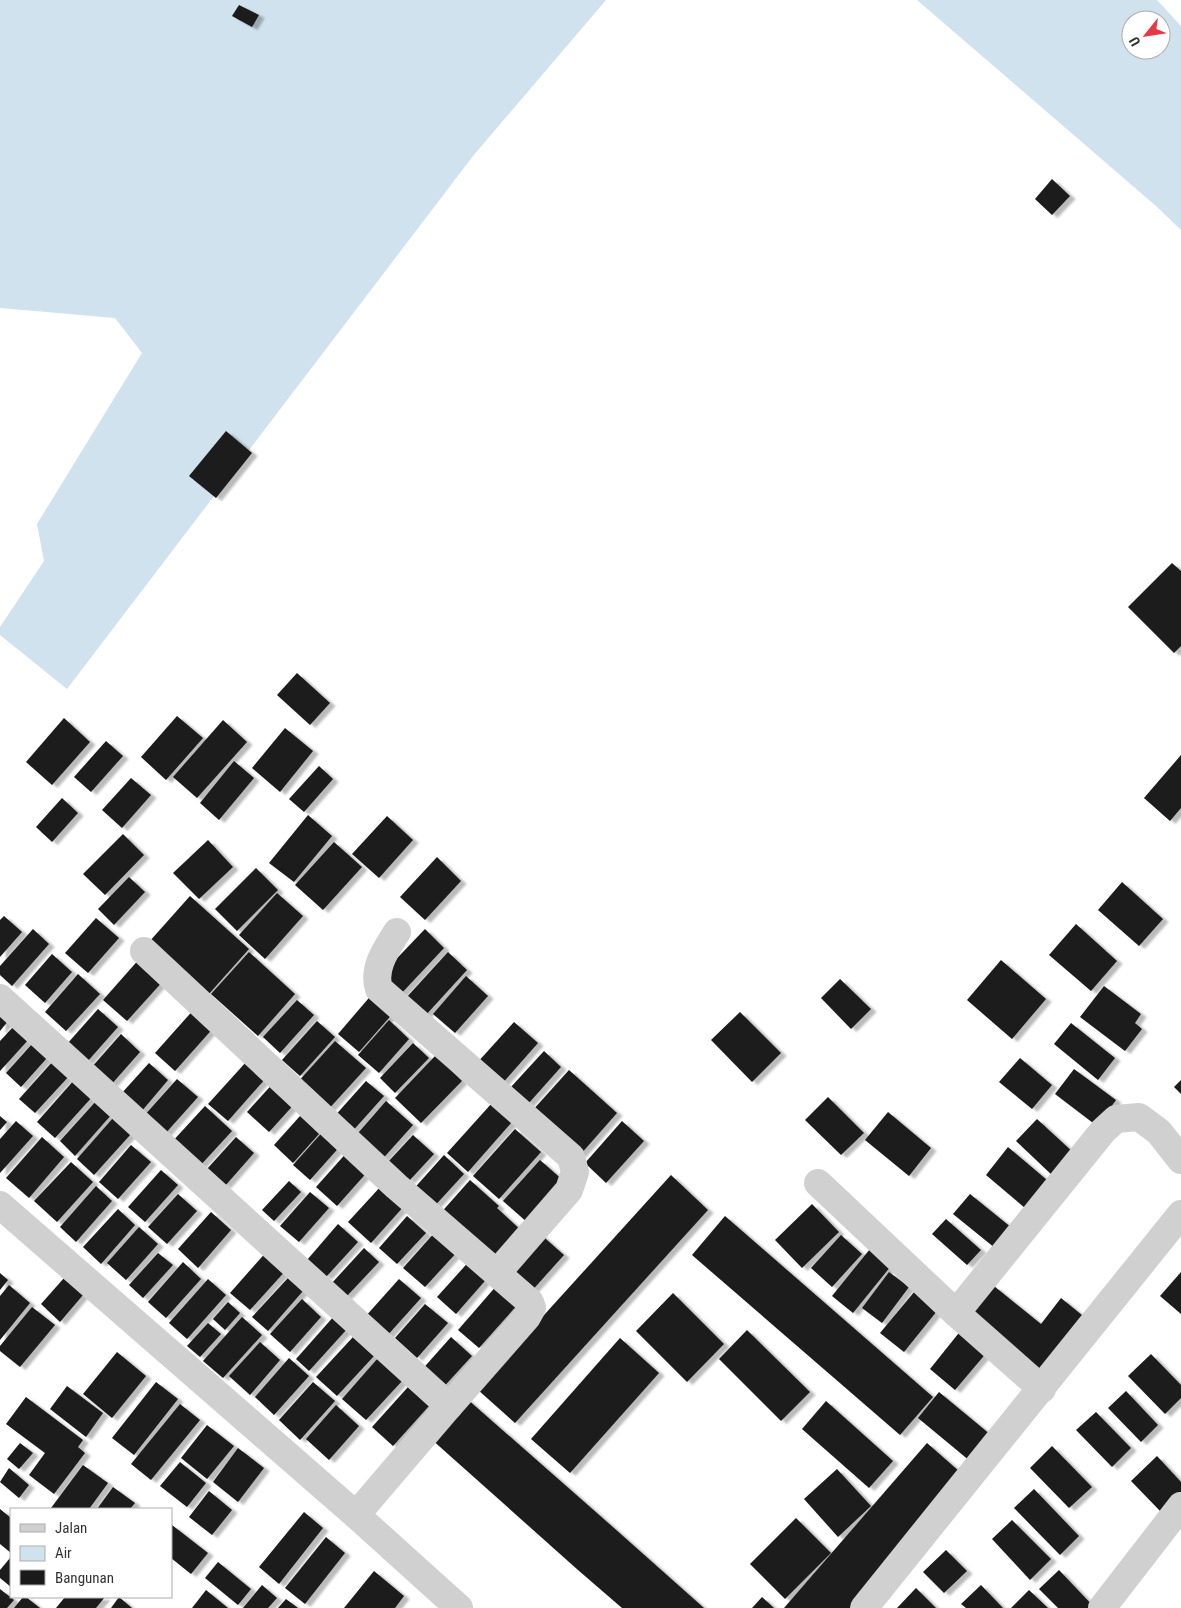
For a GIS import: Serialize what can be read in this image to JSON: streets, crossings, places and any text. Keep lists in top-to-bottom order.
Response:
{
  "legend": ["Jalan", "Air", "Bangunan"],
  "north": "bottom left"
}
